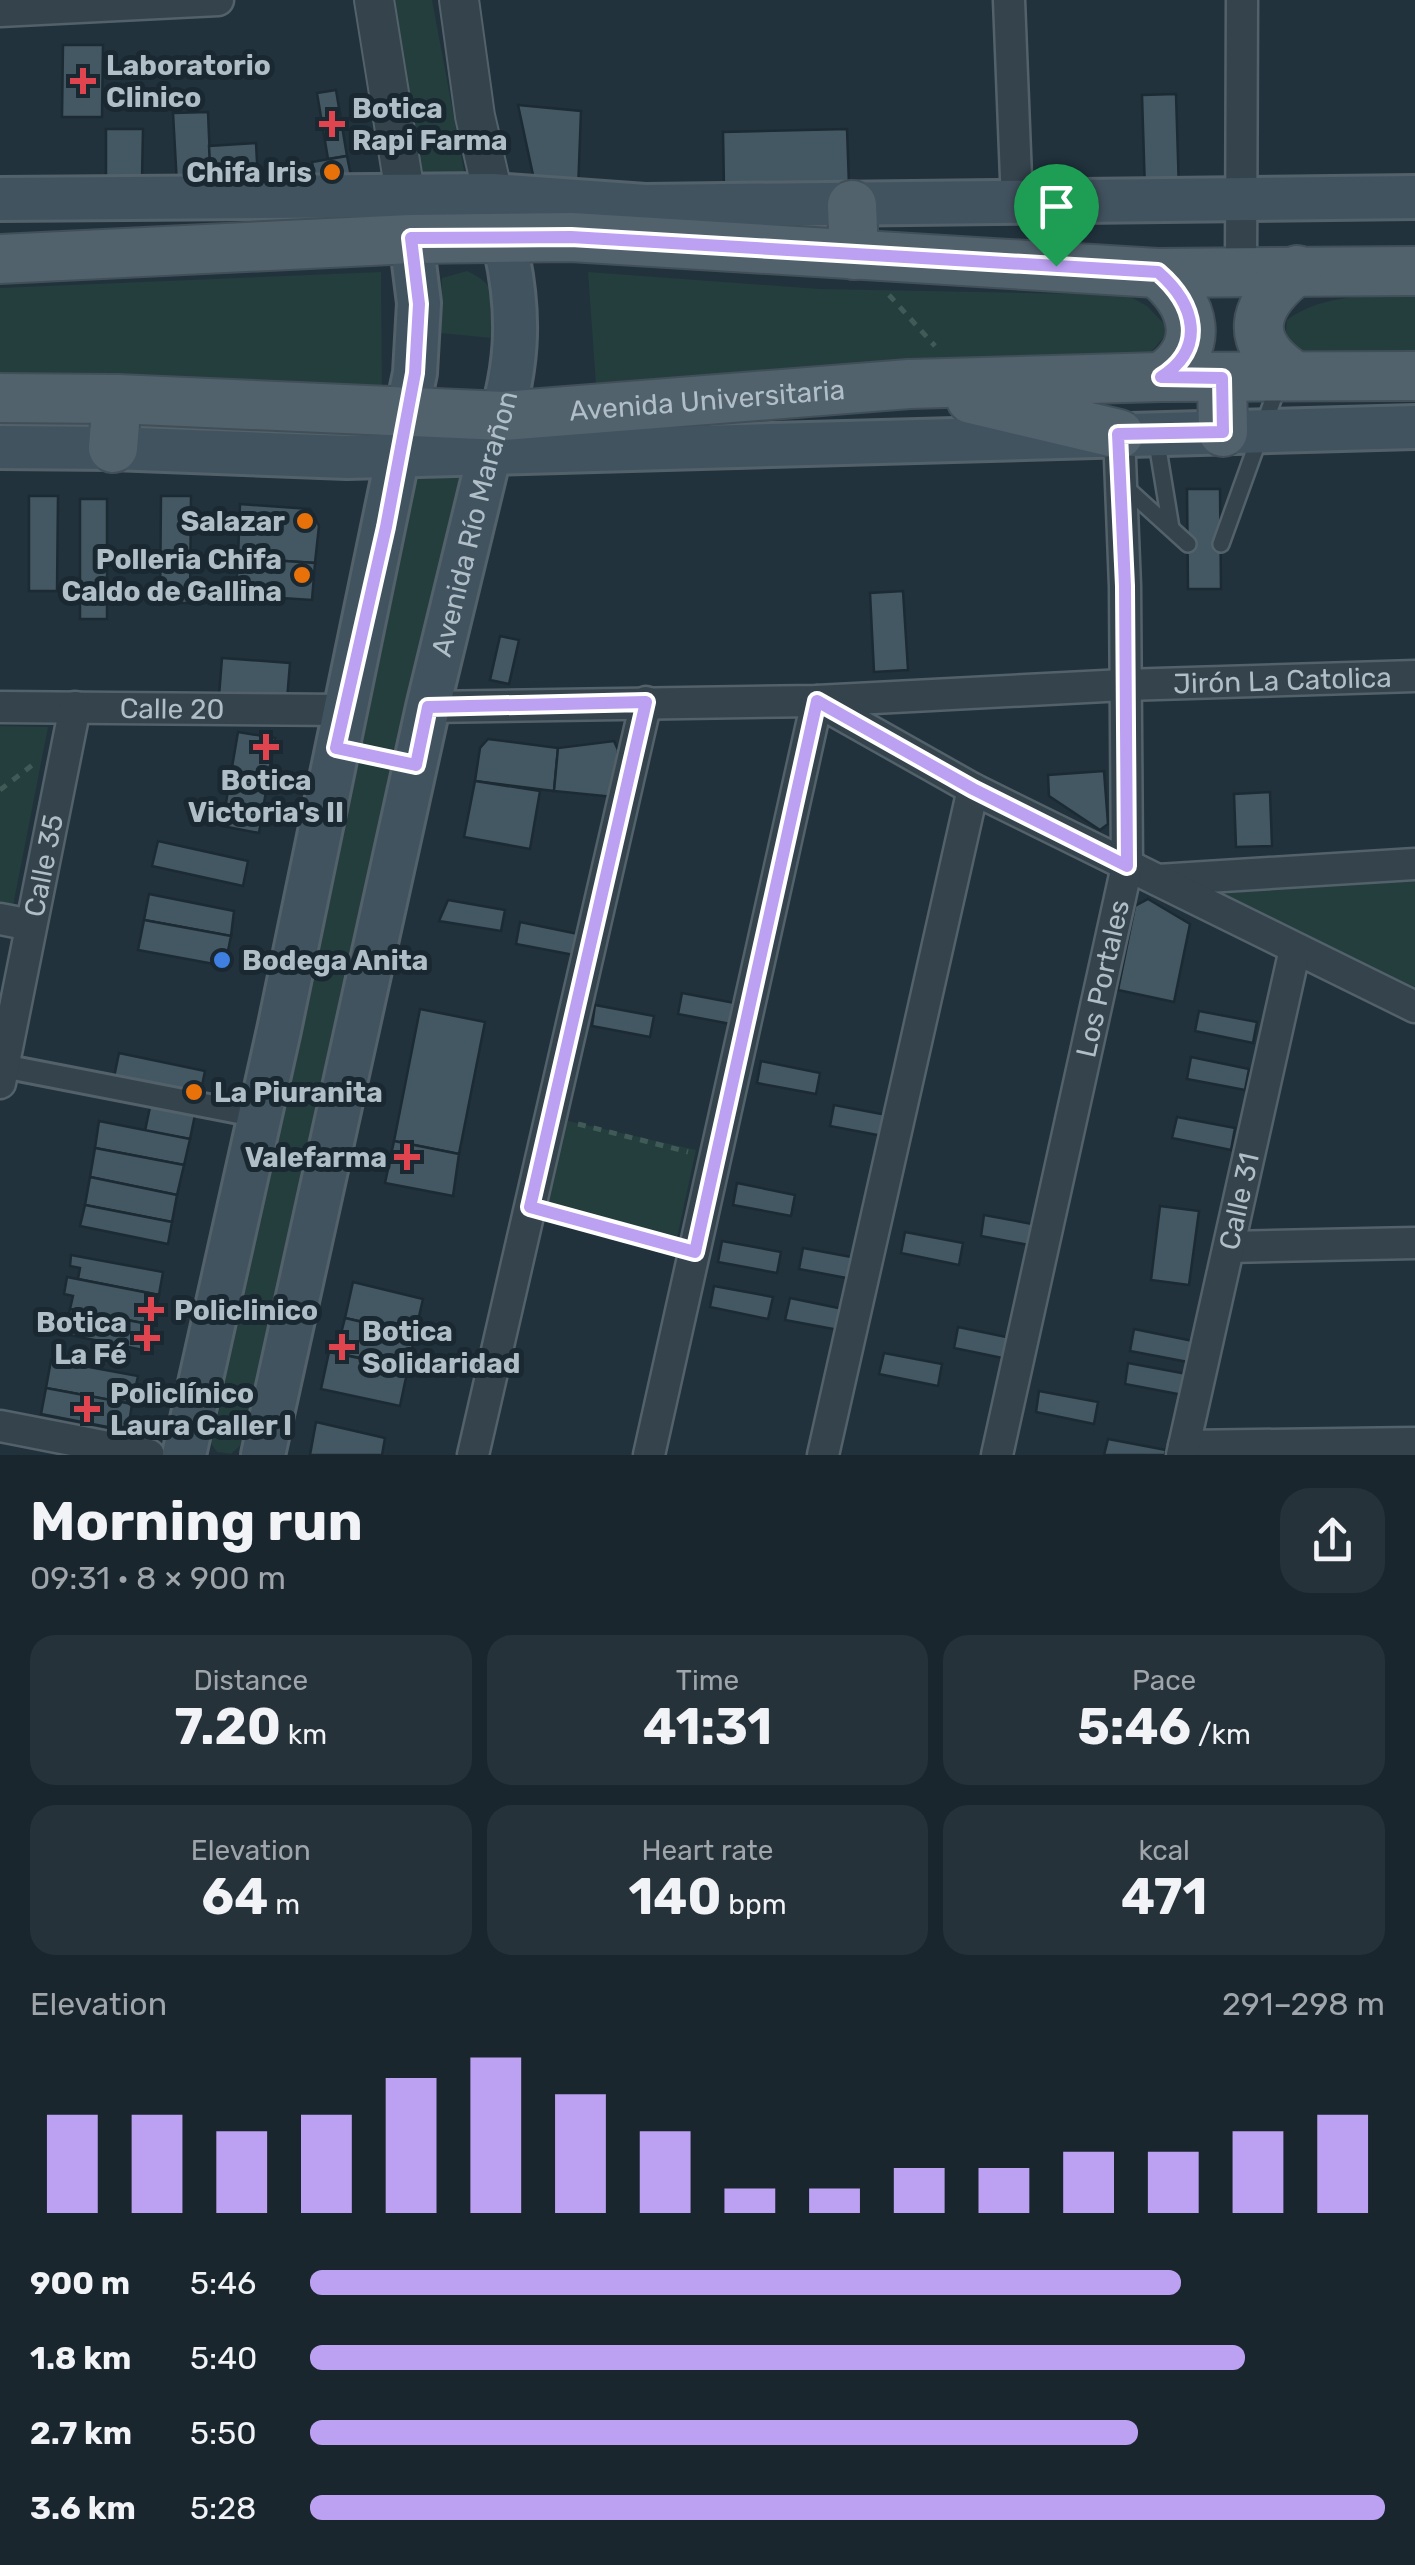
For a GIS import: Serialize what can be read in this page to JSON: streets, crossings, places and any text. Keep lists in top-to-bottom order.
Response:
{
  "streets": {
    "main road": ["Avenida Universitaria", "Avenida Río Marañon"],
    "street": [
      "Jirón La Catolica",
      "Calle 20",
      "Calle 35",
      "Los Portales",
      "Calle 31"
    ]
  },
  "crossings": [
    ["Avenida Universitaria", "Avenida Río Marañon"],
    ["Avenida Universitaria", "Los Portales"],
    ["Avenida Río Marañon", "Jirón La Catolica"],
    ["Jirón La Catolica", "Los Portales"],
    ["Calle 20", "Calle 35"]
  ],
  "places": {
    "health": [
      "Laboratorio Clinico",
      "Botica Rapi Farma",
      "Botica Victoria's II",
      "Valefarma",
      "Policlinico",
      "Botica La Fé",
      "Botica Solidaridad",
      "Policlínico Laura Caller I"
    ],
    "other": [
      "Chifa Iris",
      "Salazar",
      "Polleria Chifa Caldo de Gallina",
      "Bodega Anita",
      "La Piuranita"
    ]
  },
  "page": {
    "heading": ["Morning run", "09:31 · 8 × 900 m"],
    "stats": [
      ["Distance", "7.20 km"],
      ["Time", "41:31"],
      ["Pace", "5:46 /km"],
      ["Elevation", "64 m"],
      ["Heart rate", "140 bpm"],
      ["kcal", "471"]
    ],
    "chart": ["Elevation", "291–298 m"],
    "list": [
      {
        "name": "900 m",
        "note": "5:46"
      },
      {
        "name": "1.8 km",
        "note": "5:40"
      },
      {
        "name": "2.7 km",
        "note": "5:50"
      },
      {
        "name": "3.6 km",
        "note": "5:28"
      }
    ]
  }
}
